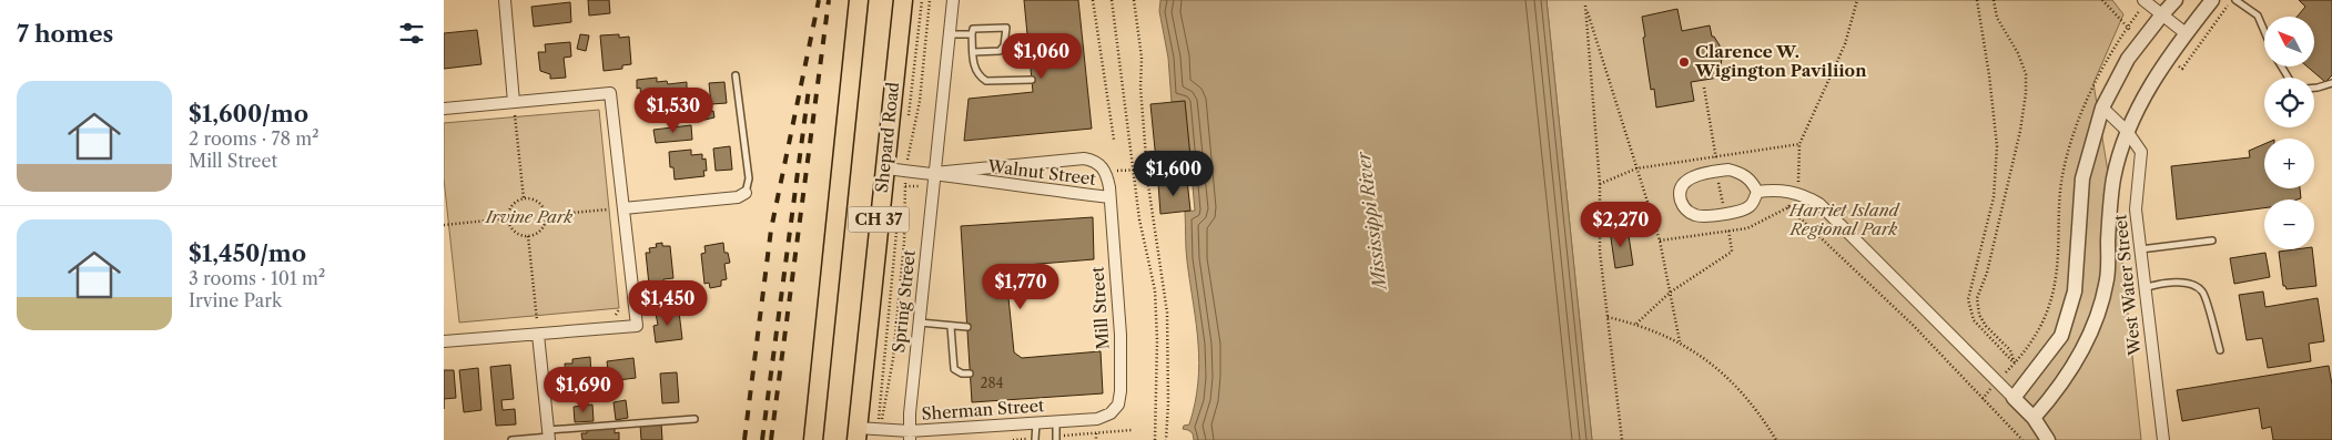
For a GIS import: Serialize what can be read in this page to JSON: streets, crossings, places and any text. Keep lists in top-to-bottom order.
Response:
{
  "streets": {
    "highway": ["Shepard Road", "CH 37"],
    "street": [
      "Walnut Street",
      "West Water Street",
      "Spring Street",
      "Mill Street",
      "Sherman Street"
    ]
  },
  "crossings": [
    ["Shepard Road", "Walnut Street"],
    ["Shepard Road", "Sherman Street"],
    ["Walnut Street", "Spring Street"],
    ["Walnut Street", "Mill Street"],
    ["Spring Street", "Sherman Street"],
    ["Mill Street", "Sherman Street"]
  ],
  "water": ["Mississippi River"],
  "parks": ["Harriet Island Regional Park", "Irvine Park"],
  "places": ["Clarence W. Wigington Paviliion"],
  "house_numbers": ["284"],
  "north": "top left",
  "page": {
    "heading": "7 homes",
    "map_buttons": ["+", "−"],
    "price": [
      "$1,060",
      "$1,530",
      "$1,600",
      "$2,270",
      "$1,770",
      "$1,450",
      "$1,690"
    ],
    "list": [
      {
        "name": "$1,600/mo",
        "note": "2 rooms · 78 m² · Mill Street"
      },
      {
        "name": "$1,450/mo",
        "note": "3 rooms · 101 m² · Irvine Park"
      }
    ]
  }
}
